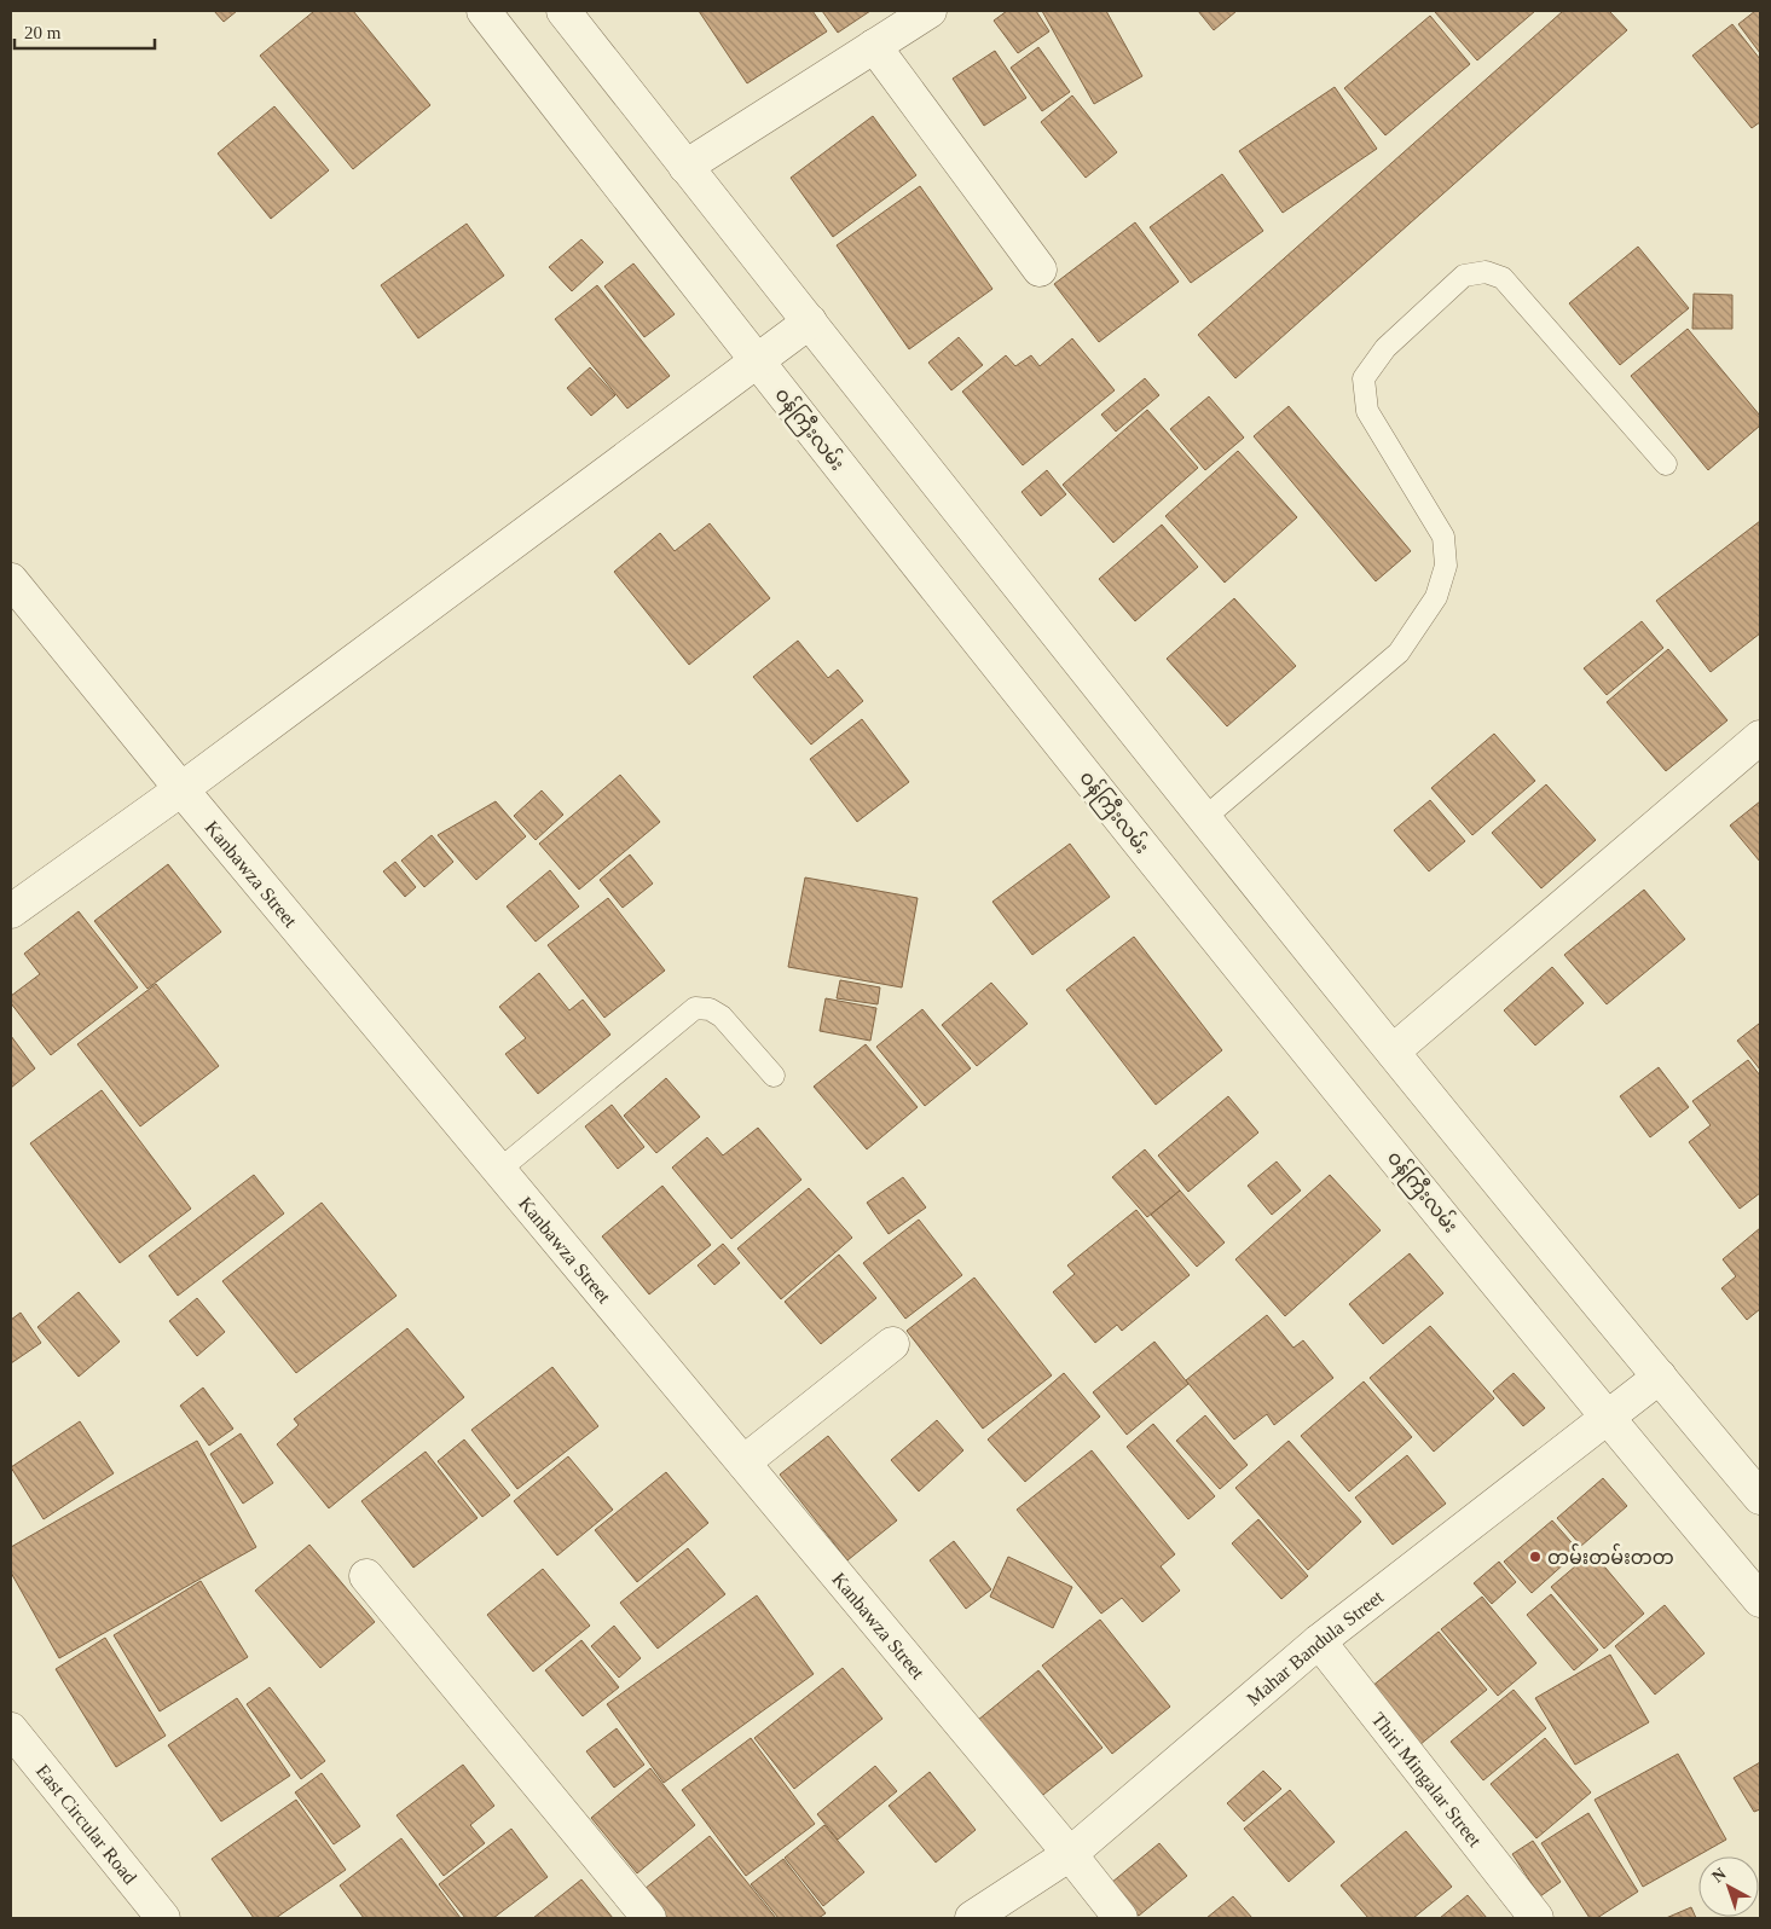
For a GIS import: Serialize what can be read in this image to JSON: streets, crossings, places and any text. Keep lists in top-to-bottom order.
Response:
{
  "streets": {
    "street": [
      "ဝန်ကြီးလမ်း",
      "Kanbawza Street",
      "Mahar Bandula Street",
      "Thiri Mingalar Street",
      "East Circular Road"
    ]
  },
  "crossings": [
    ["ဝန်ကြီးလမ်း", "Mahar Bandula Street"],
    ["Kanbawza Street", "Mahar Bandula Street"],
    ["Mahar Bandula Street", "Thiri Mingalar Street"]
  ],
  "places": ["တမ်းတမ်းတတ"],
  "scale_bar": "20 m",
  "north": "top left"
}
